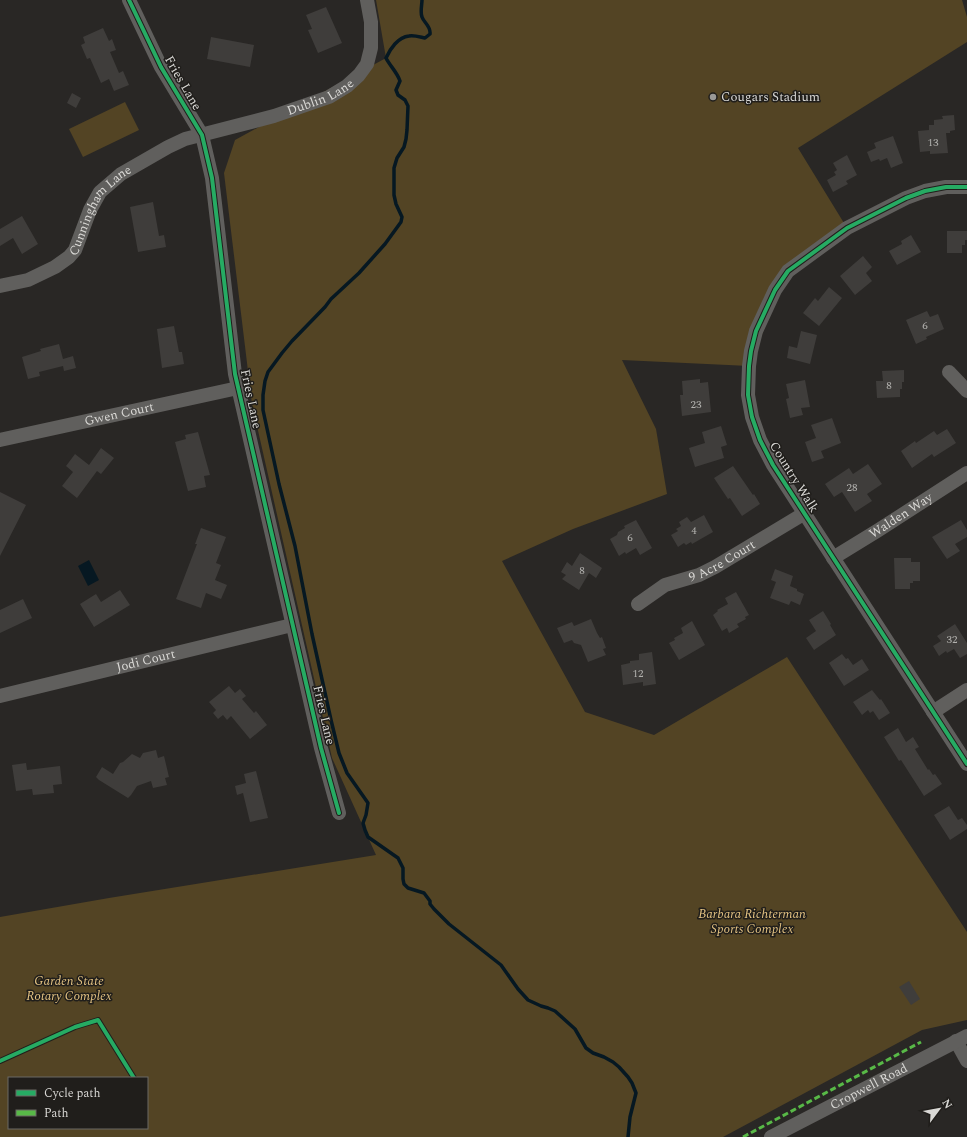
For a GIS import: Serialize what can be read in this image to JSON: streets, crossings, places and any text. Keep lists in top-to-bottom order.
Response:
{
  "streets": {
    "street": [
      "Fries Lane",
      "Dublin Lane",
      "Cunningham Lane",
      "Gwen Court",
      "Country Walk",
      "Walden Way",
      "9 Acre Court",
      "Jodi Court",
      "Cropwell Road"
    ]
  },
  "crossings": [
    ["Fries Lane", "Dublin Lane"],
    ["Fries Lane", "Cunningham Lane"],
    ["Fries Lane", "Gwen Court"],
    ["Fries Lane", "Jodi Court"],
    ["Dublin Lane", "Cunningham Lane"],
    ["Country Walk", "Walden Way"],
    ["Country Walk", "9 Acre Court"]
  ],
  "parks": ["Barbara Richterman Sports Complex", "Garden State Rotary Complex"],
  "places": ["Cougars Stadium"],
  "house_numbers": [
    "13",
    "6",
    "8",
    "23",
    "28",
    "4",
    "6",
    "8",
    "32",
    "12"
  ],
  "legend": ["Cycle path", "Path"],
  "north": "top right"
}
